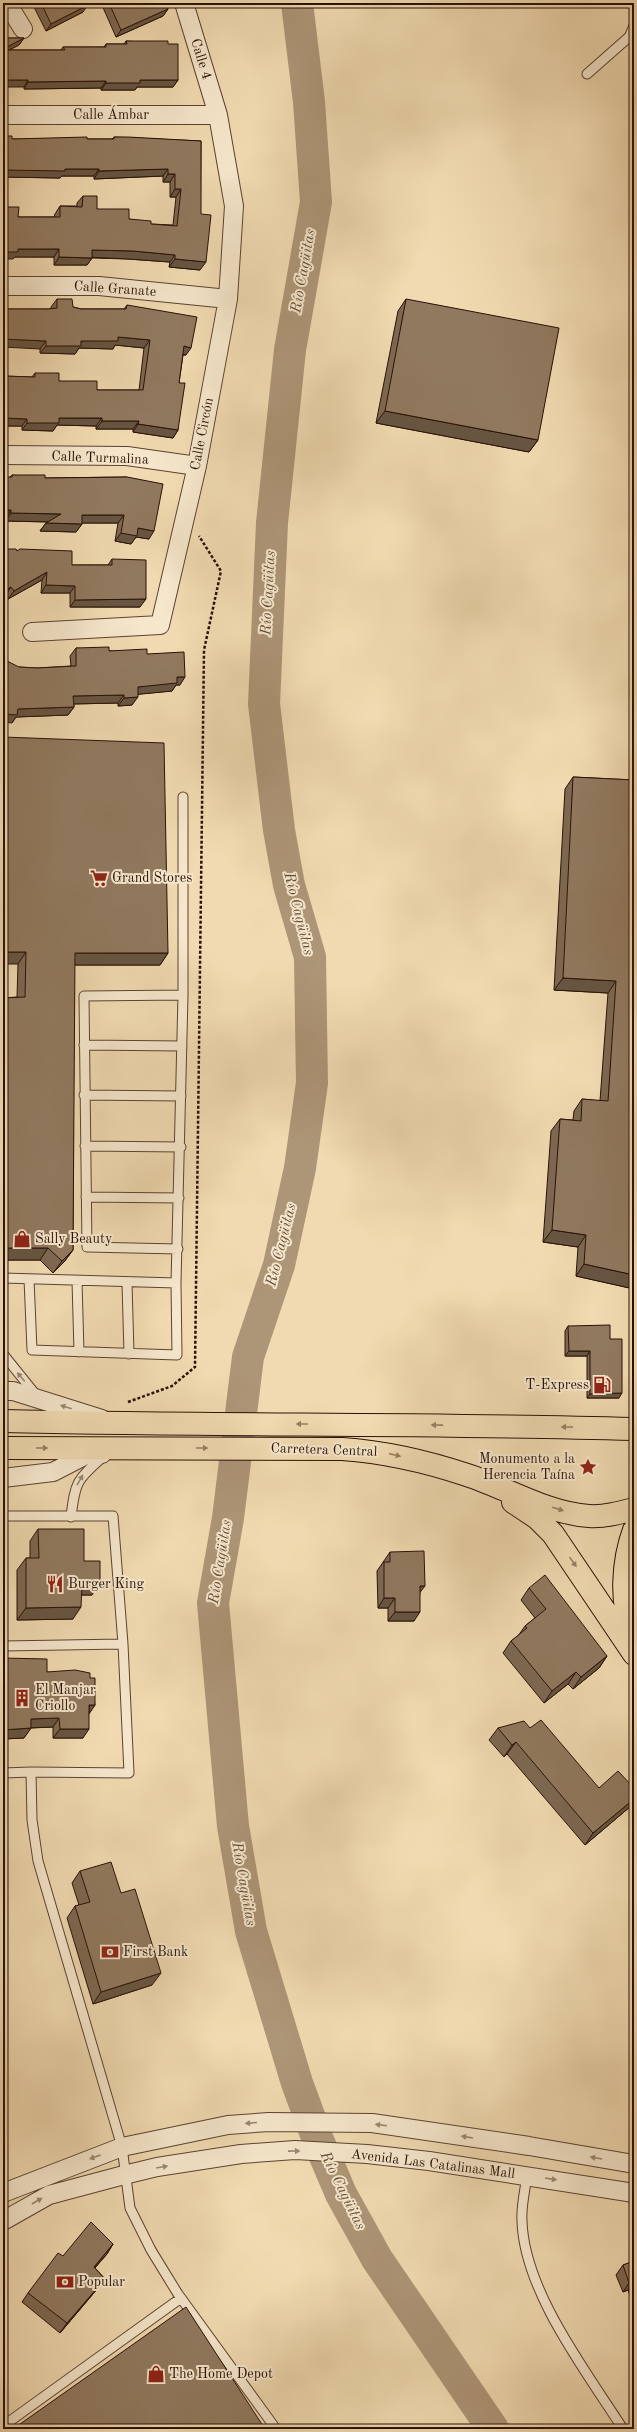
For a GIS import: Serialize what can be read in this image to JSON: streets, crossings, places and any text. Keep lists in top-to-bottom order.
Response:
{
  "streets": {
    "main road": ["Carretera Central"],
    "street": [
      "Calle 4",
      "Calle Ámbar",
      "Calle Granate",
      "Calle Circón",
      "Calle Turmalina",
      "Avenida Las Catalinas Mall"
    ]
  },
  "crossings": [
    ["Calle 4", "Calle Ámbar"],
    ["Calle 4", "Calle Circón"],
    ["Calle Ámbar", "Calle Circón"],
    ["Calle Granate", "Calle Circón"],
    ["Calle Circón", "Calle Turmalina"]
  ],
  "water": ["Río Cagüitas"],
  "places": {
    "supermarket": ["Grand Stores"],
    "shop": ["Sally Beauty", "The Home Depot"],
    "fuel station": ["T-Express"],
    "place": ["Monumento a la Herencia Taína"],
    "restaurant": ["Burger King"],
    "building": ["El Manjar Criollo"],
    "bank": ["First Bank", "Popular"]
  }
}
